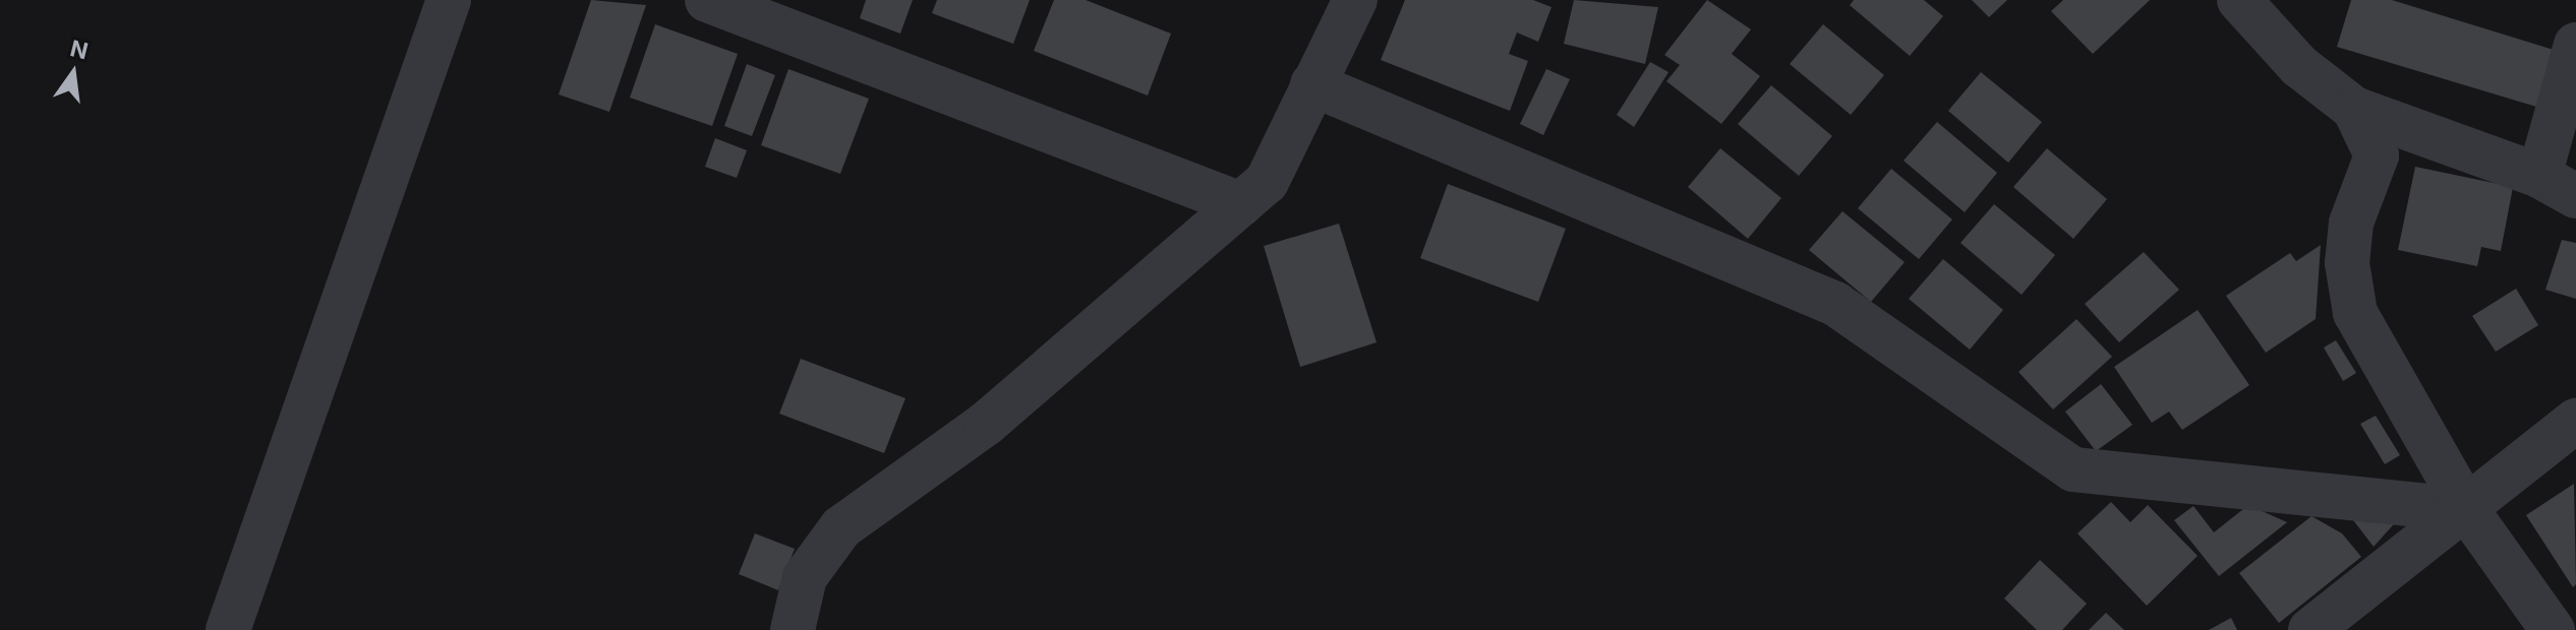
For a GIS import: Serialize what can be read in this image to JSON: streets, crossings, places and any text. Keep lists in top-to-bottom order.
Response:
{
  "north": "top"
}
